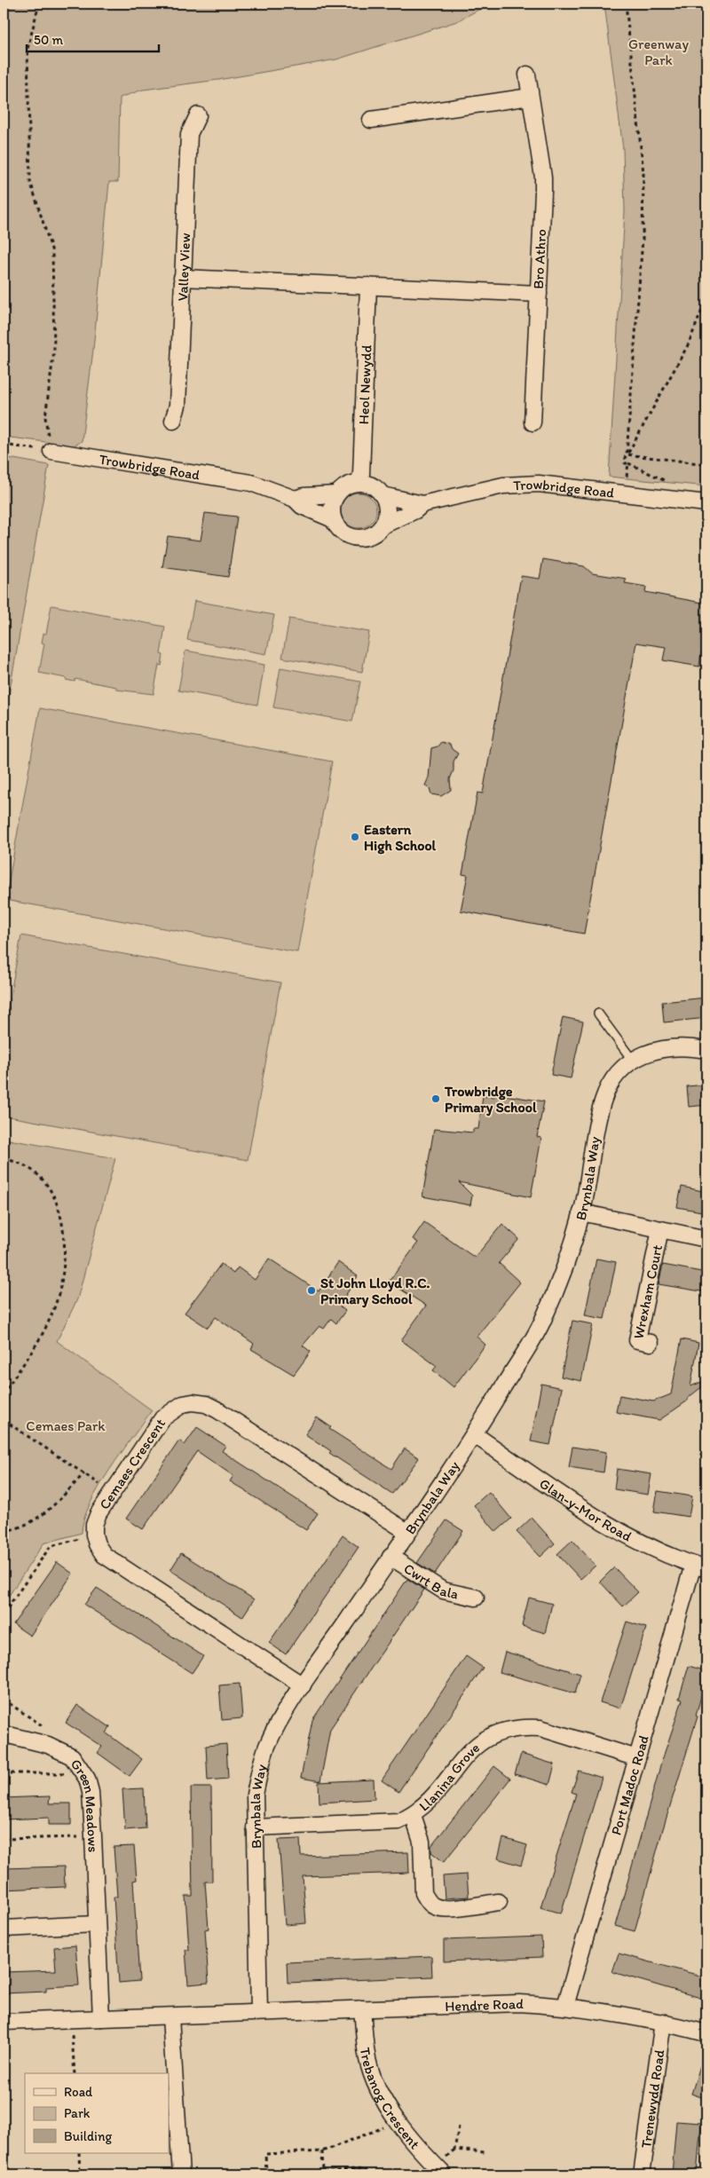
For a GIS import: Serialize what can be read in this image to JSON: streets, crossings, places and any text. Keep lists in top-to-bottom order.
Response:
{
  "streets": {
    "street": [
      "Bro Athro",
      "Valley View",
      "Heol Newydd",
      "Trowbridge Road",
      "Brynbala Way",
      "Wrexham Court",
      "Cemaes Crescent",
      "Glan-y-Mor Road",
      "Cwrt Bala",
      "Llanina Grove",
      "Port Madoc Road",
      "Green Meadows",
      "Hendre Road",
      "Trebanog Crescent",
      "Trenewydd Road"
    ]
  },
  "crossings": [
    ["Heol Newydd", "Trowbridge Road"],
    ["Brynbala Way", "Cemaes Crescent"],
    ["Brynbala Way", "Glan-y-Mor Road"],
    ["Brynbala Way", "Cwrt Bala"],
    ["Brynbala Way", "Llanina Grove"],
    ["Brynbala Way", "Hendre Road"],
    ["Glan-y-Mor Road", "Port Madoc Road"],
    ["Llanina Grove", "Port Madoc Road"],
    ["Port Madoc Road", "Hendre Road"],
    ["Green Meadows", "Hendre Road"],
    ["Hendre Road", "Trebanog Crescent"],
    ["Hendre Road", "Trenewydd Road"]
  ],
  "parks": ["Greenway Park", "Cemaes Park"],
  "places": ["Eastern High School", "Trowbridge Primary School", "St John Lloyd R.C. Primary School"],
  "legend": ["Road", "Park", "Building"],
  "scale_bar": "50 m"
}
